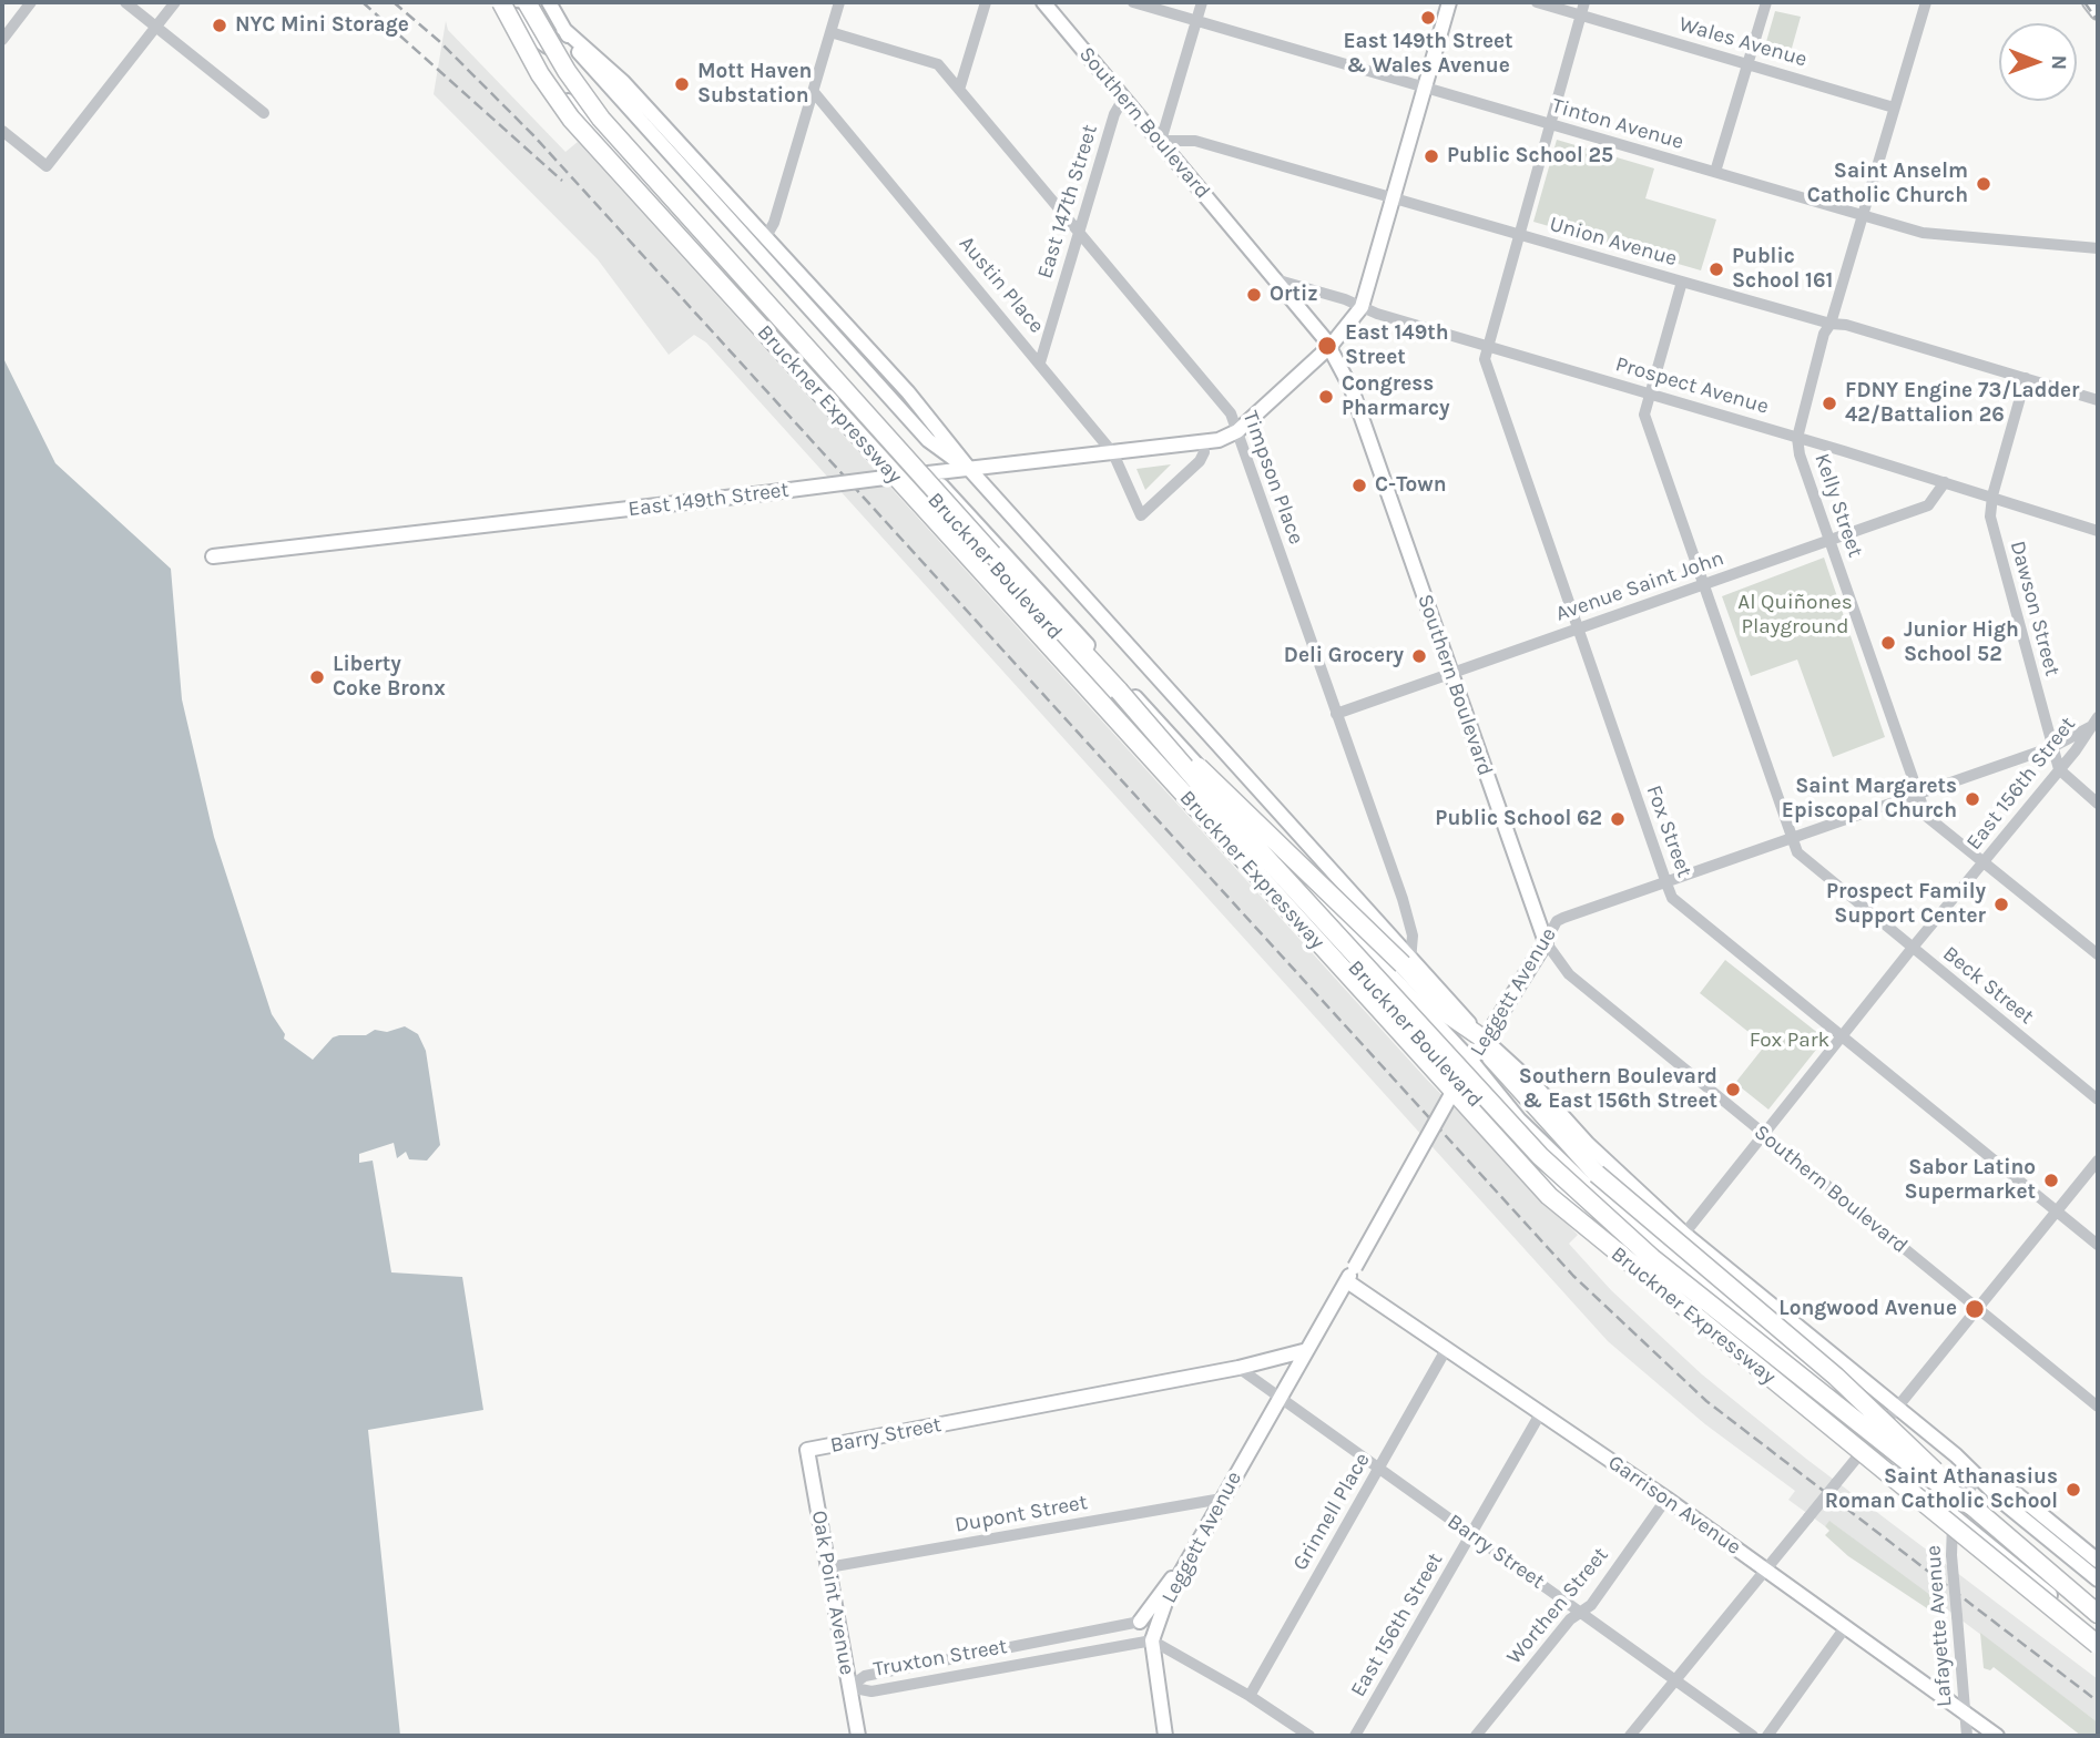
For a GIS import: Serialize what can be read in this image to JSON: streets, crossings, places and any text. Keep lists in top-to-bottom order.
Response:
{
  "streets": {
    "highway": ["Bruckner Expressway"],
    "main road": [
      "Southern Boulevard",
      "East 149th Street",
      "Bruckner Boulevard",
      "Leggett Avenue",
      "Barry Street",
      "Garrison Avenue",
      "Oak Point Avenue"
    ],
    "street": [
      "Wales Avenue",
      "Tinton Avenue",
      "East 147th Street",
      "Union Avenue",
      "Austin Place",
      "Prospect Avenue",
      "Timpson Place",
      "Kelly Street",
      "Avenue Saint John",
      "Dawson Street",
      "East 156th Street",
      "Fox Street",
      "Beck Street",
      "Grinnell Place",
      "Dupont Street",
      "Worthen Street",
      "Lafayette Avenue",
      "Truxton Street"
    ]
  },
  "crossings": [
    ["Southern Boulevard", "East 147th Street"],
    ["Southern Boulevard", "Union Avenue"],
    ["Southern Boulevard", "Prospect Avenue"],
    ["Southern Boulevard", "East 149th Street"],
    ["Southern Boulevard", "Avenue Saint John"],
    ["Southern Boulevard", "East 156th Street"],
    ["Southern Boulevard", "Leggett Avenue"],
    ["Tinton Avenue", "East 149th Street"],
    ["East 147th Street", "Austin Place"],
    ["East 147th Street", "Timpson Place"],
    ["Union Avenue", "East 149th Street"],
    ["Union Avenue", "Dawson Street"],
    ["Union Avenue", "Beck Street"],
    ["Austin Place", "East 149th Street"],
    ["Prospect Avenue", "East 149th Street"],
    ["Prospect Avenue", "Kelly Street"],
    ["Prospect Avenue", "Avenue Saint John"],
    ["Prospect Avenue", "Dawson Street"],
    ["Prospect Avenue", "Fox Street"],
    ["Prospect Avenue", "Beck Street"],
    ["Bruckner Expressway", "Bruckner Boulevard"],
    ["Bruckner Expressway", "Lafayette Avenue"],
    ["Timpson Place", "East 149th Street"],
    ["Timpson Place", "Bruckner Boulevard"],
    ["Timpson Place", "Avenue Saint John"],
    ["East 149th Street", "Bruckner Boulevard"],
    ["Kelly Street", "Avenue Saint John"],
    ["Kelly Street", "East 156th Street"],
    ["Kelly Street", "Leggett Avenue"],
    ["Bruckner Boulevard", "East 156th Street"],
    ["Bruckner Boulevard", "Leggett Avenue"],
    ["Bruckner Boulevard", "Lafayette Avenue"],
    ["Avenue Saint John", "Fox Street"],
    ["Avenue Saint John", "Beck Street"],
    ["Dawson Street", "East 156th Street"],
    ["Dawson Street", "Leggett Avenue"],
    ["East 156th Street", "Fox Street"],
    ["East 156th Street", "Beck Street"],
    ["East 156th Street", "Leggett Avenue"],
    ["East 156th Street", "Barry Street"],
    ["East 156th Street", "Garrison Avenue"],
    ["Fox Street", "Leggett Avenue"],
    ["Beck Street", "Leggett Avenue"],
    ["Leggett Avenue", "Barry Street"],
    ["Leggett Avenue", "Garrison Avenue"],
    ["Leggett Avenue", "Dupont Street"],
    ["Leggett Avenue", "Truxton Street"],
    ["Barry Street", "Grinnell Place"],
    ["Barry Street", "Oak Point Avenue"],
    ["Barry Street", "Worthen Street"],
    ["Garrison Avenue", "Grinnell Place"],
    ["Garrison Avenue", "Worthen Street"],
    ["Garrison Avenue", "Lafayette Avenue"],
    ["Dupont Street", "Oak Point Avenue"],
    ["Oak Point Avenue", "Truxton Street"]
  ],
  "parks": ["Al Quiñones Playground", "Fox Park"],
  "places": [
    "East 149th Street & Wales Avenue",
    "NYC Mini Storage",
    "Mott Haven Substation",
    "Public School 25",
    "Saint Anselm Catholic Church",
    "Public School 161",
    "Ortiz",
    "East 149th Street",
    "Congress Pharmarcy",
    "FDNY Engine 73/Ladder 42/Battalion 26",
    "C-Town",
    "Junior High School 52",
    "Deli Grocery",
    "Liberty Coke Bronx",
    "Saint Margarets Episcopal Church",
    "Public School 62",
    "Prospect Family Support Center",
    "Southern Boulevard & East 156th Street",
    "Sabor Latino Supermarket",
    "Longwood Avenue",
    "Saint Athanasius Roman Catholic School"
  ],
  "north": "right"
}
